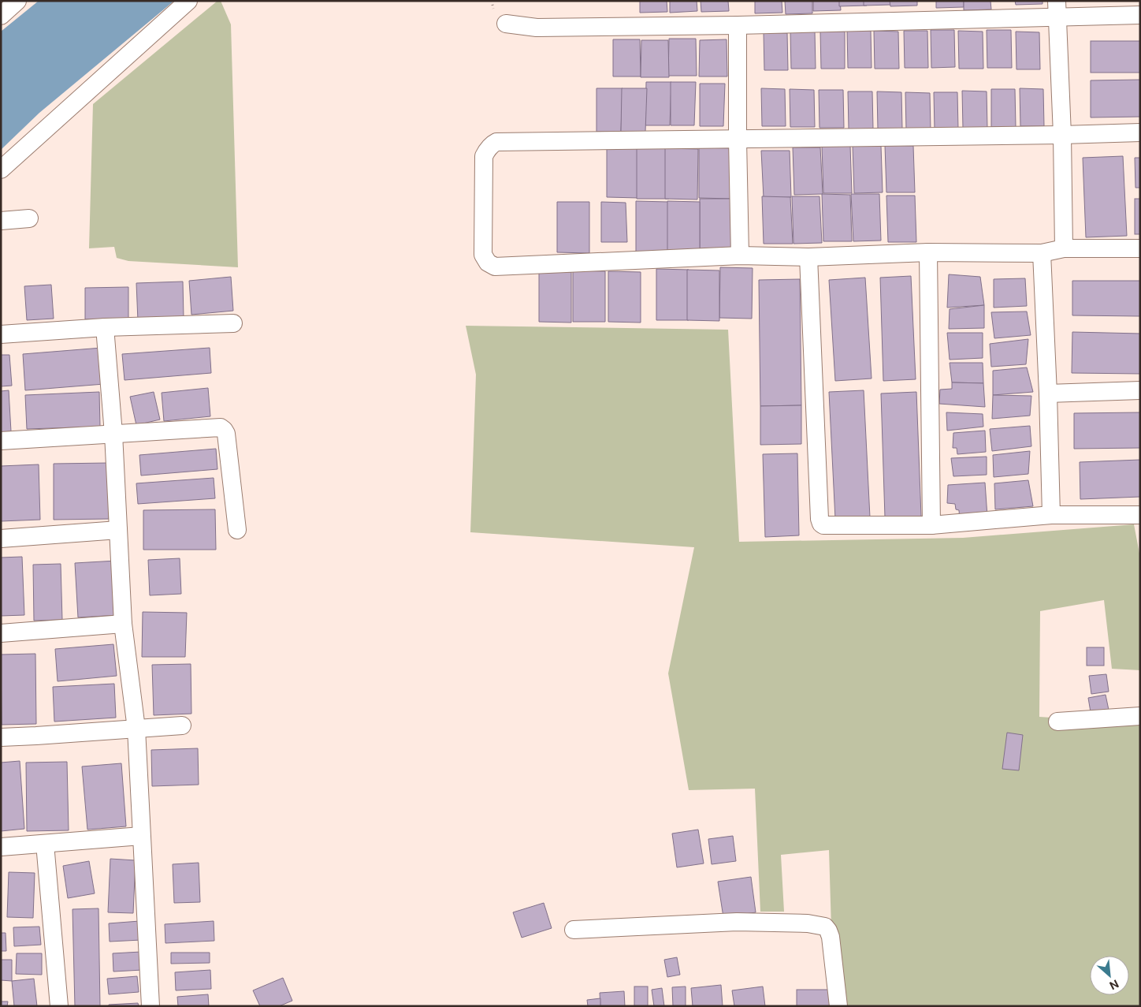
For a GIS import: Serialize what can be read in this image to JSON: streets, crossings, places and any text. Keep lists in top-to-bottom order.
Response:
{
  "north": "bottom right"
}
